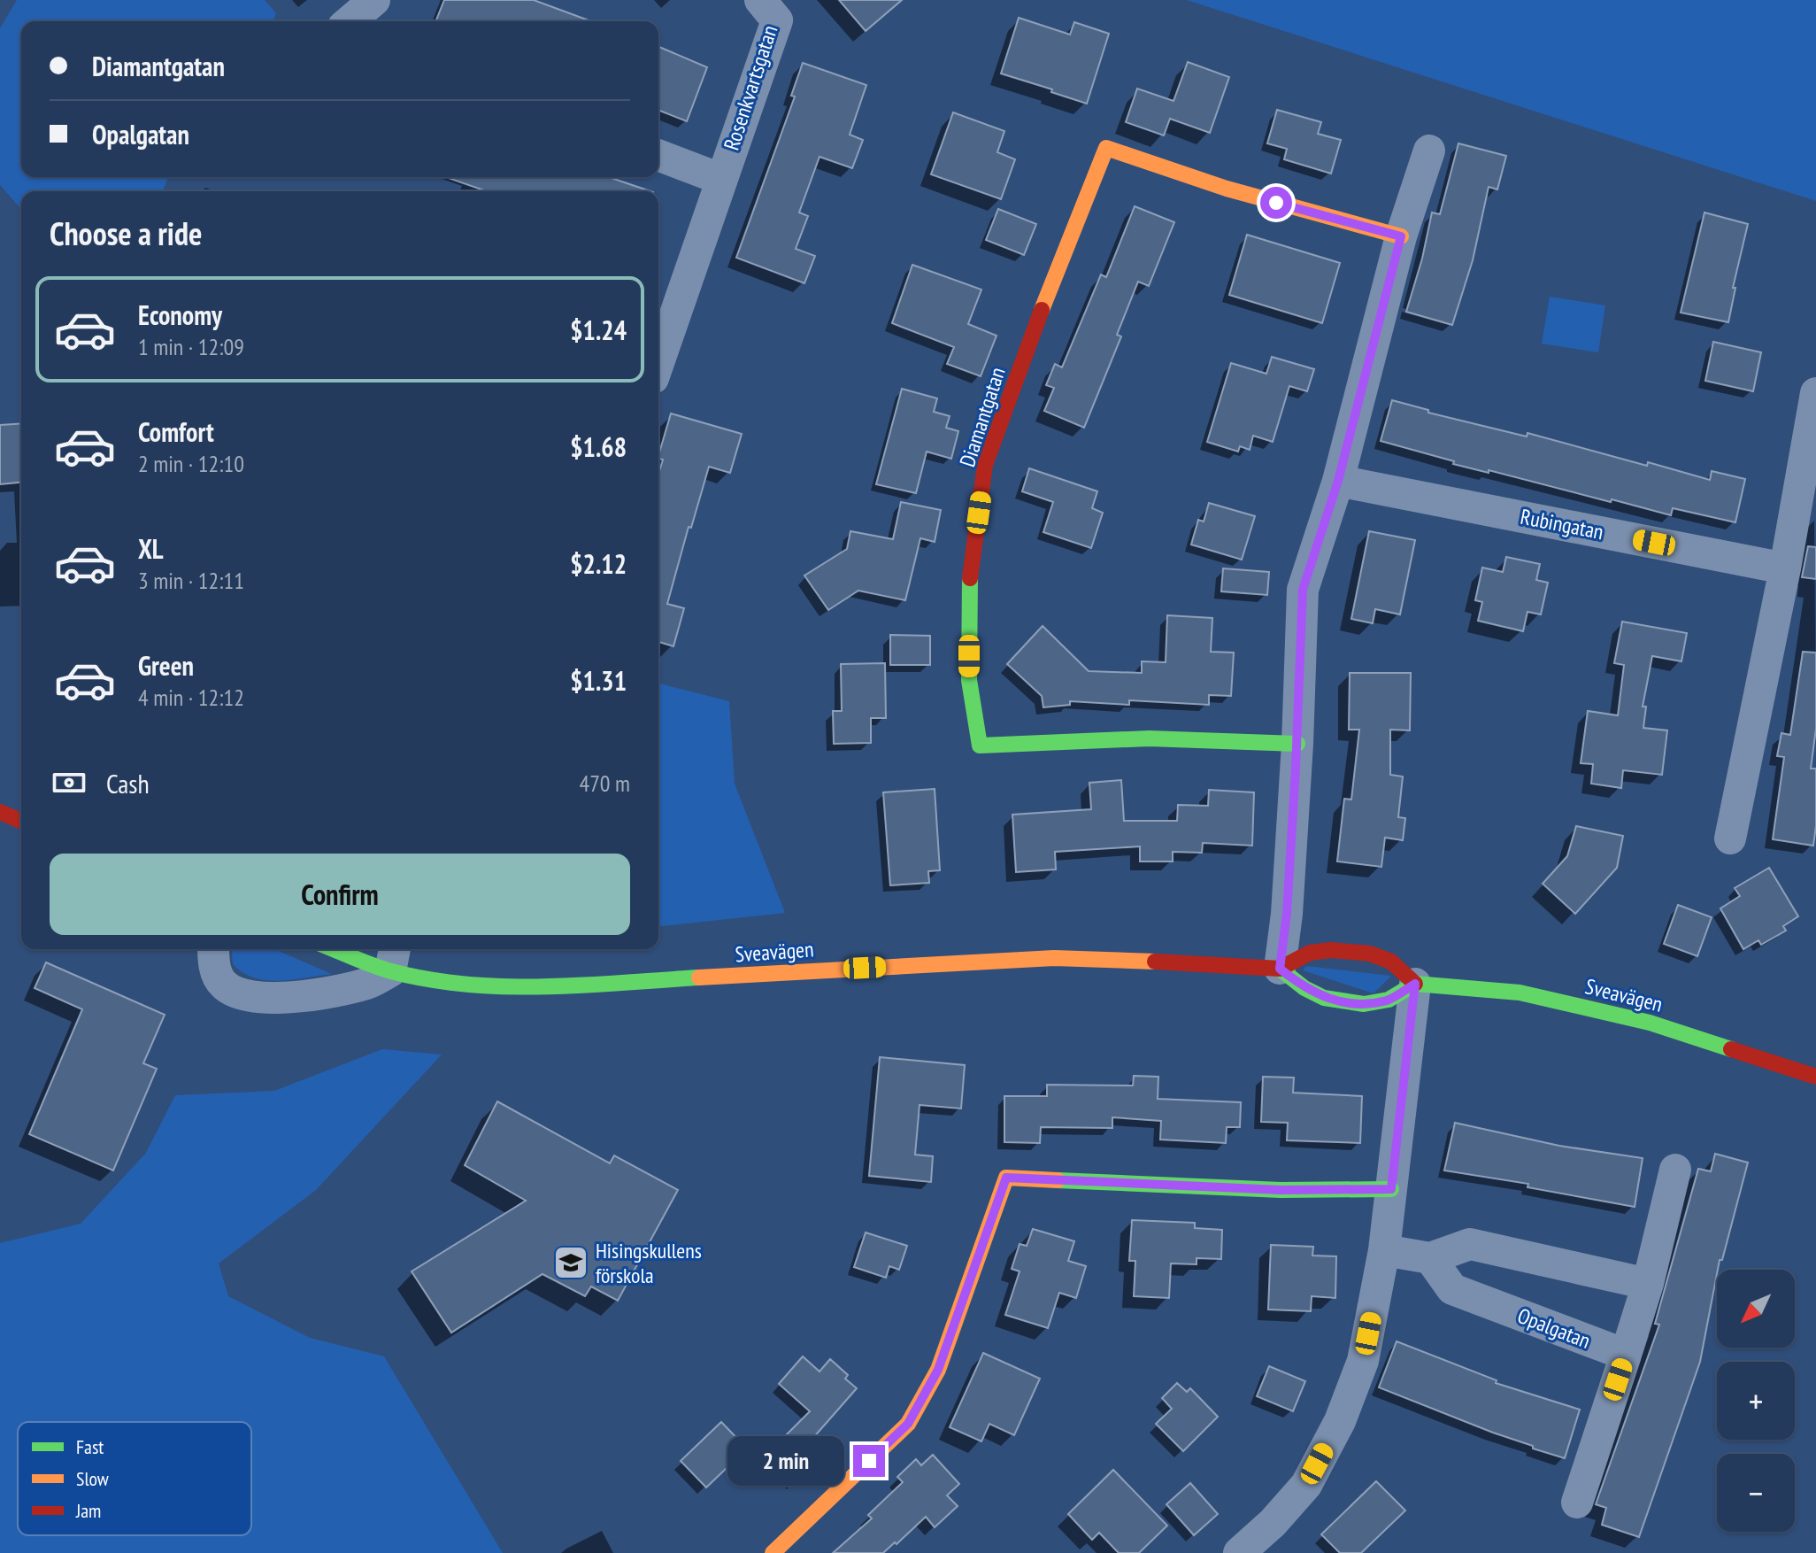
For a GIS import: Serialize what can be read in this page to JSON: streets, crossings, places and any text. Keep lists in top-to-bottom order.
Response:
{
  "streets": {
    "street": [
      "Rosenkvartsgatan",
      "Diamantgatan",
      "Rubingatan",
      "Sveavägen",
      "Opalgatan"
    ]
  },
  "places": {
    "school or university": ["Hisingskullens förskola"]
  },
  "legend": ["Fast", "Slow", "Jam"],
  "north": "bottom left",
  "page": {
    "banner": ["Diamantgatan", "Opalgatan"],
    "heading": "Choose a ride",
    "list": [
      {
        "name": "Economy",
        "note": "1 min · 12:09",
        "value": "$1.24"
      },
      {
        "name": "Comfort",
        "note": "2 min · 12:10",
        "value": "$1.68"
      },
      {
        "name": "XL",
        "note": "3 min · 12:11",
        "value": "$2.12"
      },
      {
        "name": "Green",
        "note": "4 min · 12:12",
        "value": "$1.31"
      }
    ],
    "pay": ["Cash", "470 m"],
    "buttons": "Confirm",
    "map_buttons": ["+", "−"],
    "bubble": "2 min"
  }
}
